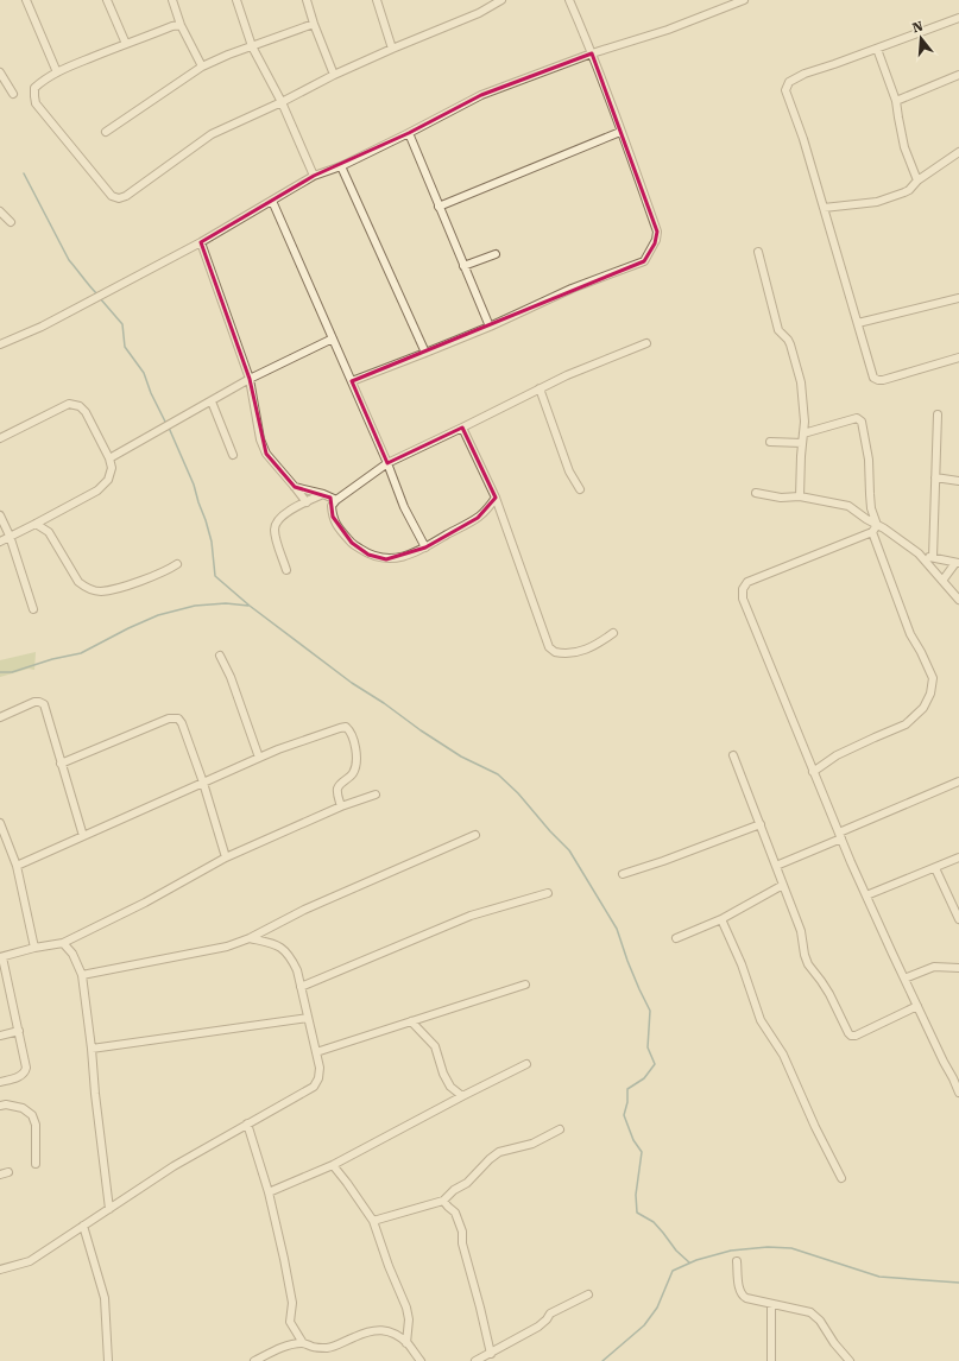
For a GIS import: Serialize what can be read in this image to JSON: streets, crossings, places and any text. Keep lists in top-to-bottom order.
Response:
{
  "north": "top"
}
